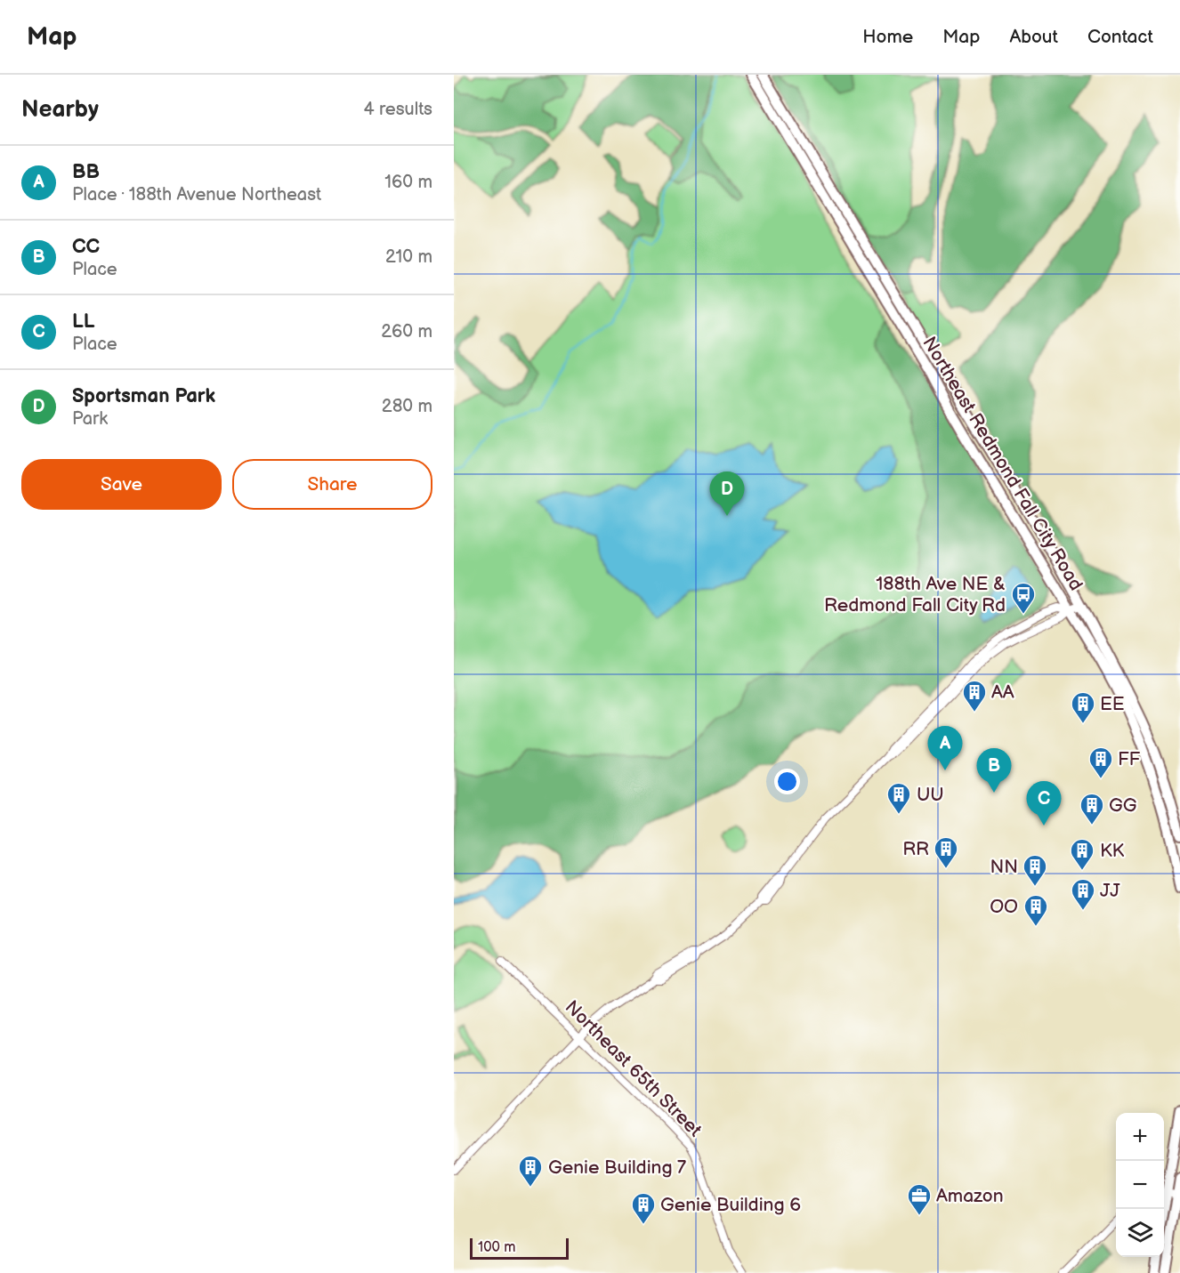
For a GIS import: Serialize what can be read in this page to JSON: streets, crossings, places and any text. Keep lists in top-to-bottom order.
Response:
{
  "streets": {
    "main road": ["Northeast Redmond Fall City Road"],
    "street": ["Northeast 65th Street"]
  },
  "places": {
    "bus stop": ["188th Ave NE & Redmond Fall City Rd"],
    "building": [
      "AA",
      "EE",
      "FF",
      "UU",
      "GG",
      "RR",
      "KK",
      "NN",
      "JJ",
      "OO",
      "Genie Building 7",
      "Genie Building 6"
    ],
    "office": ["Amazon"]
  },
  "scale_bar": "100 m",
  "page": {
    "header": "Map",
    "nav": [
      "Home",
      "Map",
      "About",
      "Contact"
    ],
    "heading": ["Nearby", "4 results"],
    "list": [
      {
        "mark": "A",
        "name": "BB",
        "note": "Place · 188th Avenue Northeast",
        "value": "160 m"
      },
      {
        "mark": "B",
        "name": "CC",
        "note": "Place",
        "value": "210 m"
      },
      {
        "mark": "C",
        "name": "LL",
        "note": "Place",
        "value": "260 m"
      },
      {
        "mark": "D",
        "name": "Sportsman Park",
        "note": "Park",
        "value": "280 m"
      }
    ],
    "buttons": ["Save", "Share"],
    "pins": [
      "D",
      "A",
      "B",
      "C"
    ],
    "map_buttons": ["+", "−"],
    "scale": "100 m"
  }
}
